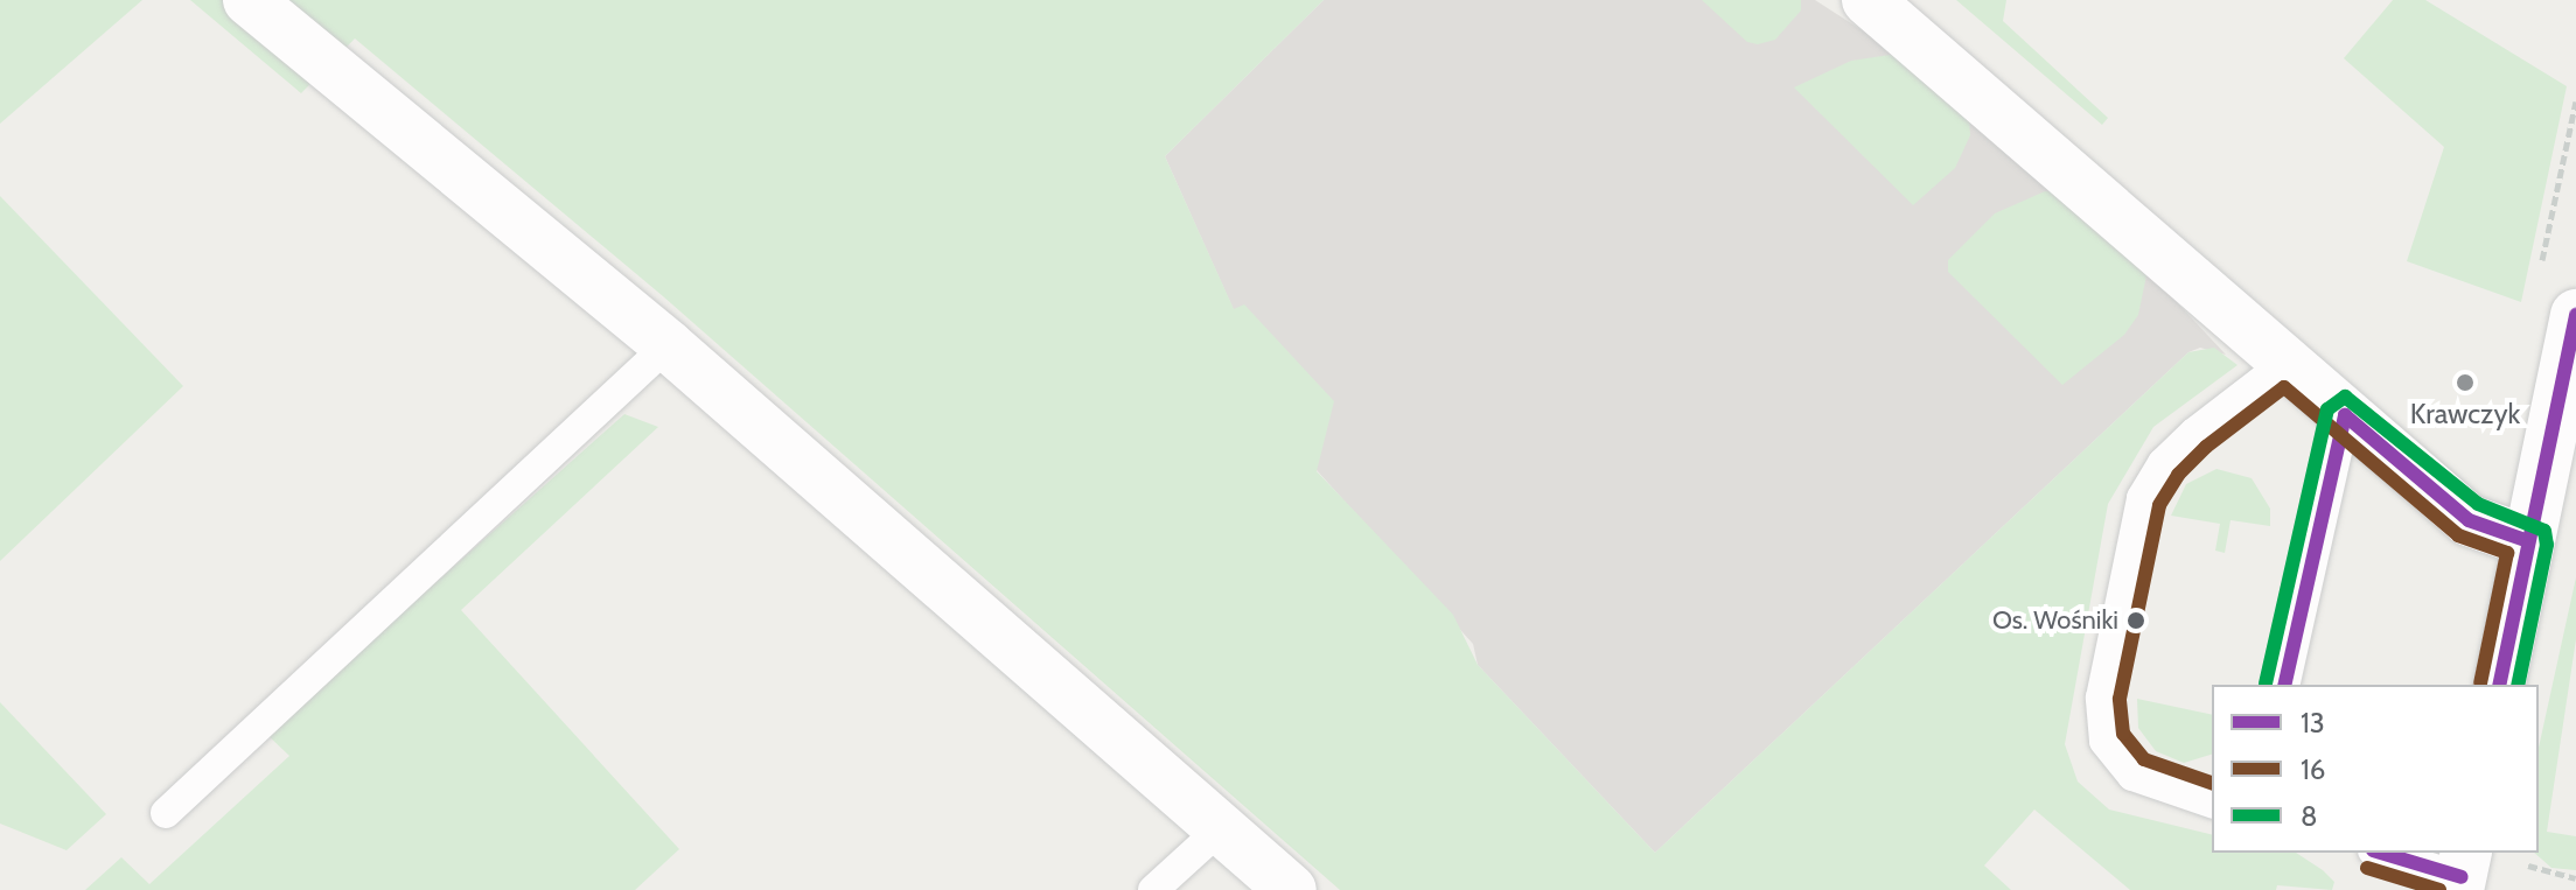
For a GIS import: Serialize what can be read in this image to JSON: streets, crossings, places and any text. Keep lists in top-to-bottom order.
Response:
{
  "places": ["Krawczyk", "Os. Wośniki"],
  "lines": ["transit line 13", "transit line 16", "transit line 8"],
  "legend": ["13", "16", "8"]
}
